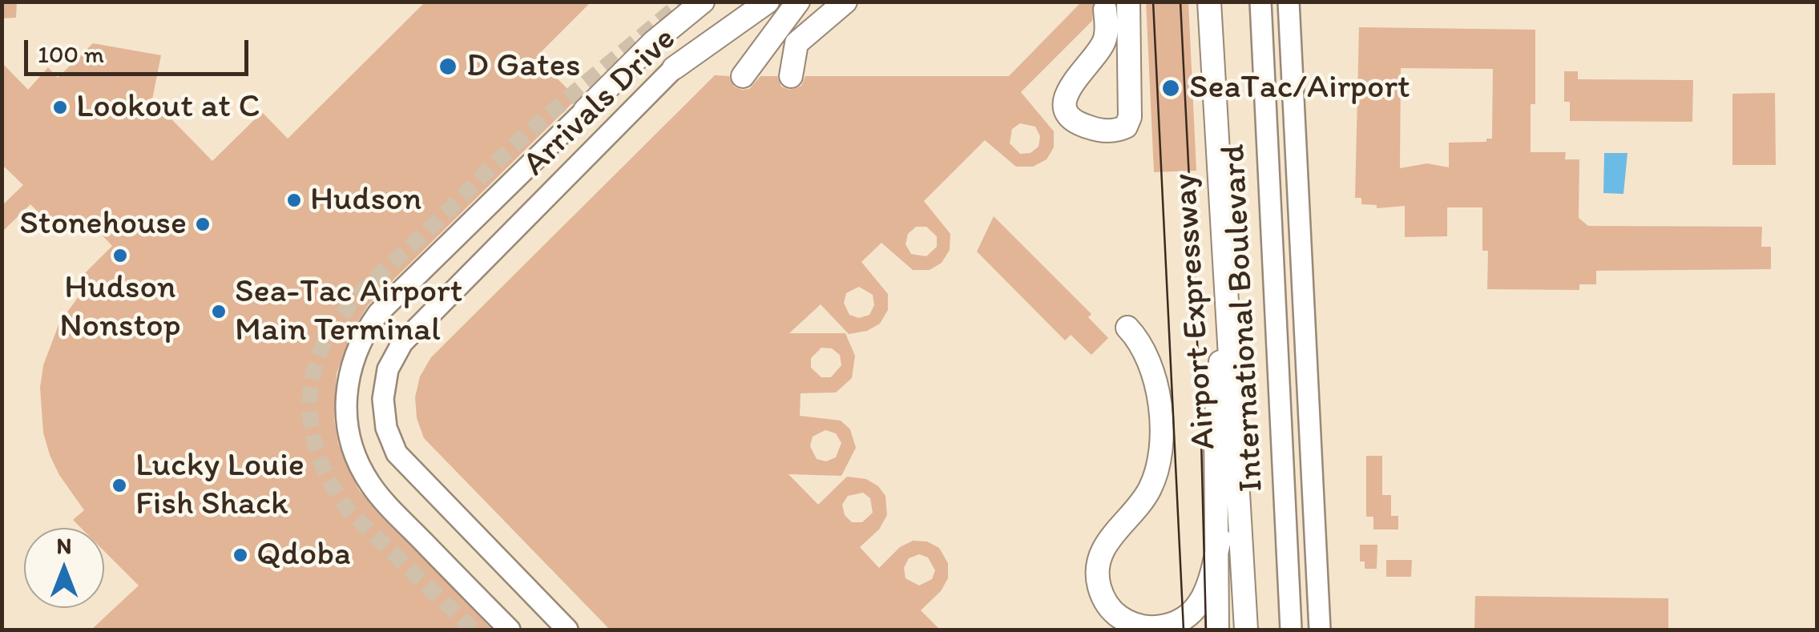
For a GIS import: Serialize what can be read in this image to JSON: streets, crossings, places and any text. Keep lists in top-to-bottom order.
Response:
{
  "streets": {
    "highway": ["Arrivals Drive", "Airport Expressway"],
    "main road": ["International Boulevard"]
  },
  "places": [
    "D Gates",
    "SeaTac/Airport",
    "Lookout at C",
    "Hudson",
    "Stonehouse",
    "Hudson Nonstop",
    "Sea-Tac Airport Main Terminal",
    "Lucky Louie Fish Shack",
    "Qdoba"
  ],
  "scale_bar": "100 m",
  "north": "top"
}
